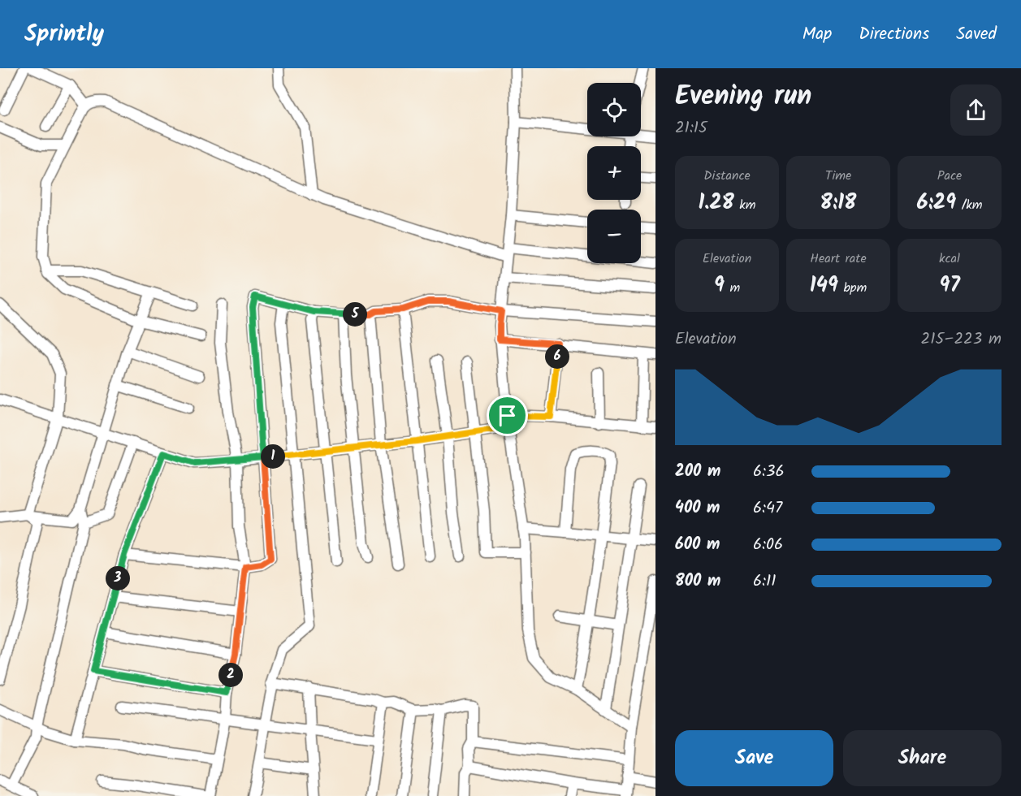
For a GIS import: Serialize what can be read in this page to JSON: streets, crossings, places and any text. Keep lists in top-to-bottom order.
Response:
{
  "page": {
    "header": "Sprintly",
    "nav": ["Map", "Directions", "Saved"],
    "heading": ["Evening run", "21:15"],
    "map_buttons": ["+", "−"],
    "stats": [
      ["Distance", "1.28 km"],
      ["Time", "8:18"],
      ["Pace", "6:29 /km"],
      ["Elevation", "9 m"],
      ["Heart rate", "149 bpm"],
      ["kcal", "97"]
    ],
    "pins": [
      "5",
      "6",
      "1",
      "3",
      "2"
    ],
    "chart": ["Elevation", "215–223 m"],
    "list": [
      {
        "name": "200 m",
        "note": "6:36"
      },
      {
        "name": "400 m",
        "note": "6:47"
      },
      {
        "name": "600 m",
        "note": "6:06"
      },
      {
        "name": "800 m",
        "note": "6:11"
      }
    ],
    "buttons": ["Save", "Share"]
  }
}
